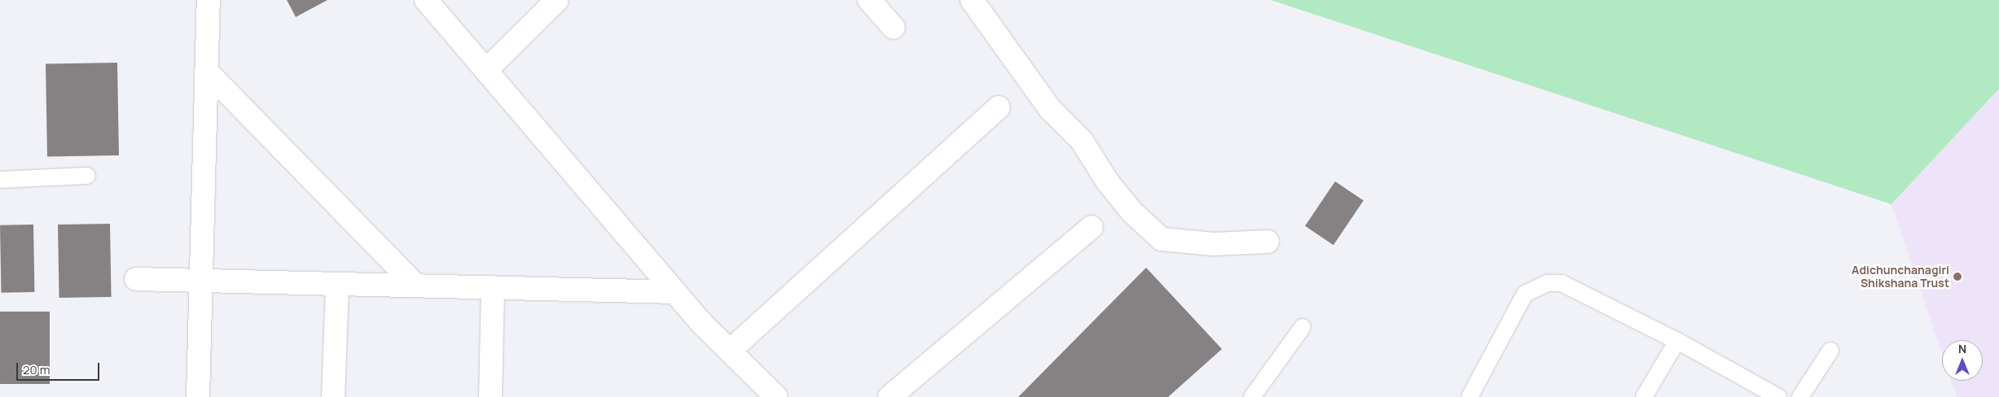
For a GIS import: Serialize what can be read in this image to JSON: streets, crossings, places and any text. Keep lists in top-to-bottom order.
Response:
{
  "places": ["Adichunchanagiri Shikshana Trust"],
  "scale_bar": "20 m",
  "north": "top"
}
